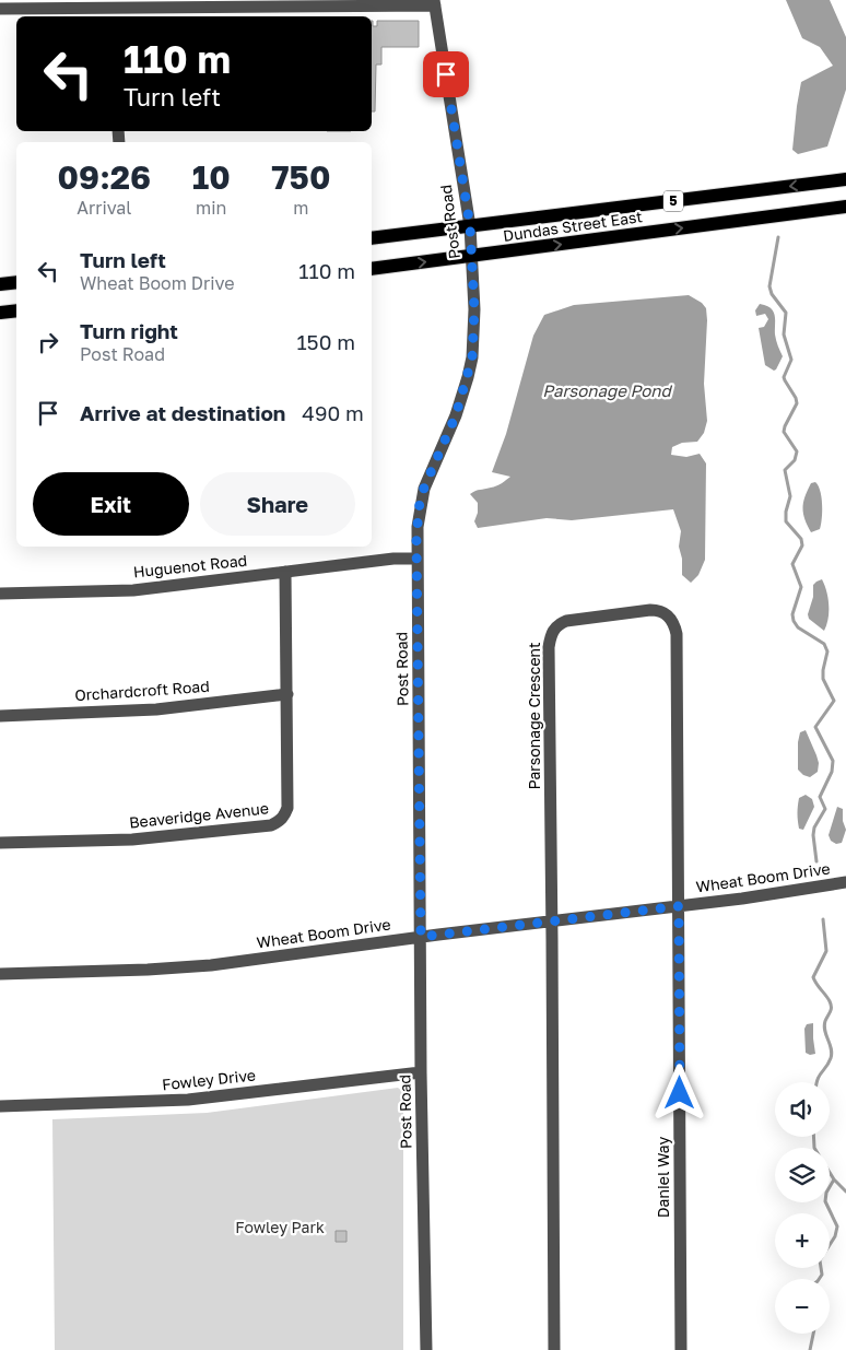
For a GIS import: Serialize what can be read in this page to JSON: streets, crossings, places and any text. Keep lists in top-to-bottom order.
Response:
{
  "streets": {
    "main road": ["5", "Dundas Street East"],
    "street": [
      "Post Road",
      "Huguenot Road",
      "Orchardcroft Road",
      "Parsonage Crescent",
      "Beaveridge Avenue",
      "Wheat Boom Drive",
      "Fowley Drive",
      "Daniel Way"
    ]
  },
  "crossings": [
    ["Post Road", "Dundas Street East"],
    ["Post Road", "Huguenot Road"],
    ["Post Road", "Wheat Boom Drive"],
    ["Post Road", "Fowley Drive"],
    ["Huguenot Road", "Beaveridge Avenue"],
    ["Orchardcroft Road", "Beaveridge Avenue"],
    ["Parsonage Crescent", "Wheat Boom Drive"],
    ["Parsonage Crescent", "Daniel Way"],
    ["Wheat Boom Drive", "Daniel Way"]
  ],
  "water": ["Parsonage Pond"],
  "parks": ["Fowley Park"],
  "page": {
    "turn": ["110 m", "Turn left"],
    "eta": [
      "09:26",
      "Arrival",
      "10",
      "min",
      "750",
      "m"
    ],
    "list": [
      {
        "name": "Turn left",
        "note": "Wheat Boom Drive",
        "value": "110 m"
      },
      {
        "name": "Turn right",
        "note": "Post Road",
        "value": "150 m"
      },
      {
        "name": "Arrive at destination",
        "value": "490 m"
      }
    ],
    "buttons": ["Exit", "Share"],
    "map_buttons": ["+", "−"]
  }
}
